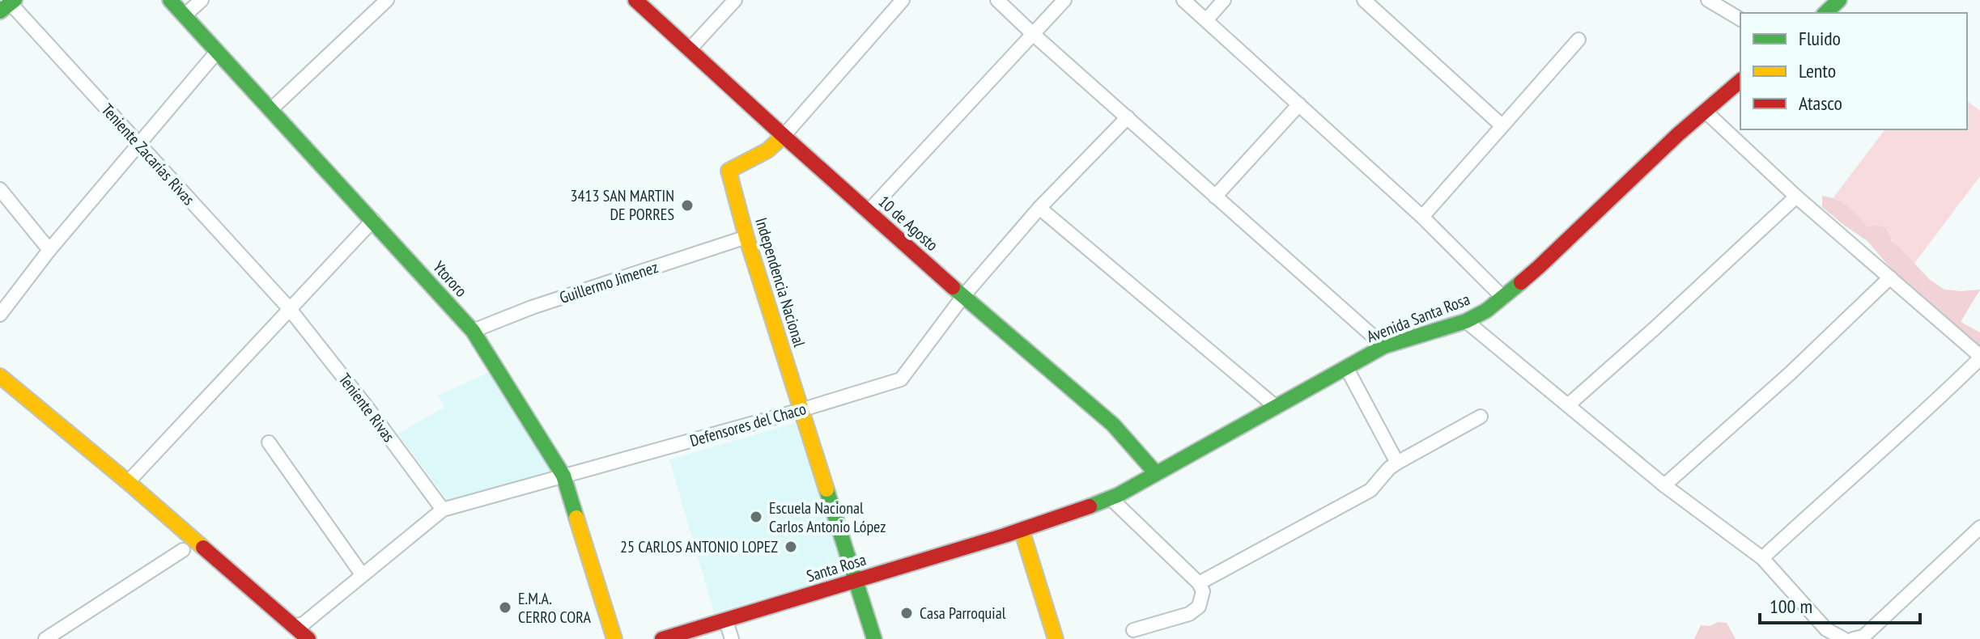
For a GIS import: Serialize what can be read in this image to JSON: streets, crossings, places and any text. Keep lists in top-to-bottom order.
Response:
{
  "streets": {
    "main road": [
      "10 de Agosto",
      "Ytororo",
      "Independencia Nacional",
      "Avenida Santa Rosa",
      "Santa Rosa"
    ],
    "street": [
      "Teniente Zacarías Rivas",
      "Guillermo Jimenez",
      "Teniente Rivas",
      "Defensores del Chaco"
    ]
  },
  "crossings": [
    ["Teniente Zacarías Rivas", "Teniente Rivas"],
    ["10 de Agosto", "Independencia Nacional"],
    ["10 de Agosto", "Avenida Santa Rosa"],
    ["10 de Agosto", "Defensores del Chaco"],
    ["Ytororo", "Guillermo Jimenez"],
    ["Ytororo", "Defensores del Chaco"],
    ["Guillermo Jimenez", "Independencia Nacional"],
    ["Independencia Nacional", "Defensores del Chaco"],
    ["Independencia Nacional", "Santa Rosa"],
    ["Avenida Santa Rosa", "Santa Rosa"],
    ["Teniente Rivas", "Defensores del Chaco"]
  ],
  "places": [
    "3413 SAN MARTIN DE PORRES",
    "Escuela Nacional Carlos Antonio López",
    "25 CARLOS ANTONIO LOPEZ",
    "E.M.A. CERRO CORA",
    "Casa Parroquial"
  ],
  "legend": ["Fluido", "Lento", "Atasco"],
  "scale_bar": "100 m"
}
